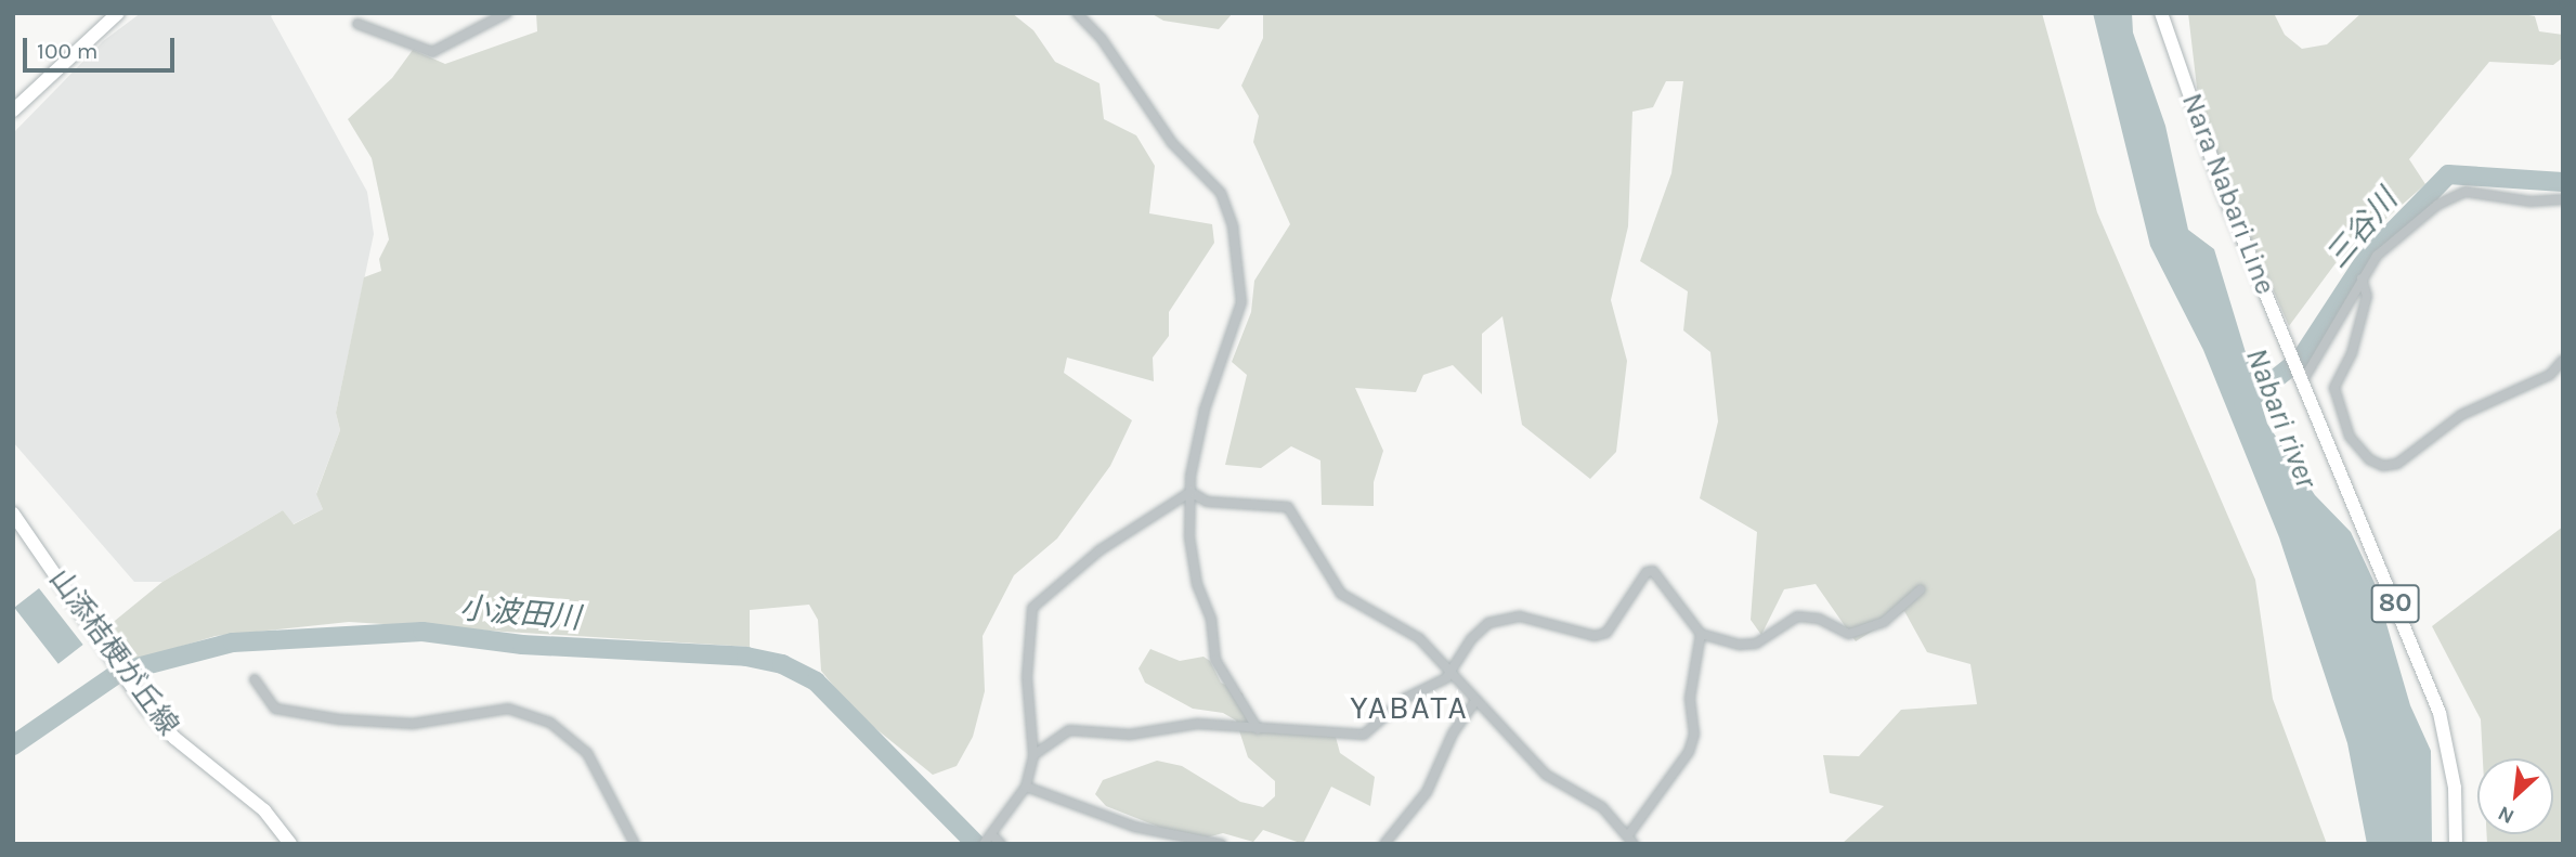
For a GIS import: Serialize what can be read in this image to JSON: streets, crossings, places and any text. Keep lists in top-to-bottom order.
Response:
{
  "streets": {
    "main road": ["Nara Nabari Line", "80", "山添桔梗が丘線"]
  },
  "districts": ["YABATA"],
  "water": ["三谷川", "Nabari river", "小波田川"],
  "scale_bar": "100 m",
  "north": "bottom left"
}
